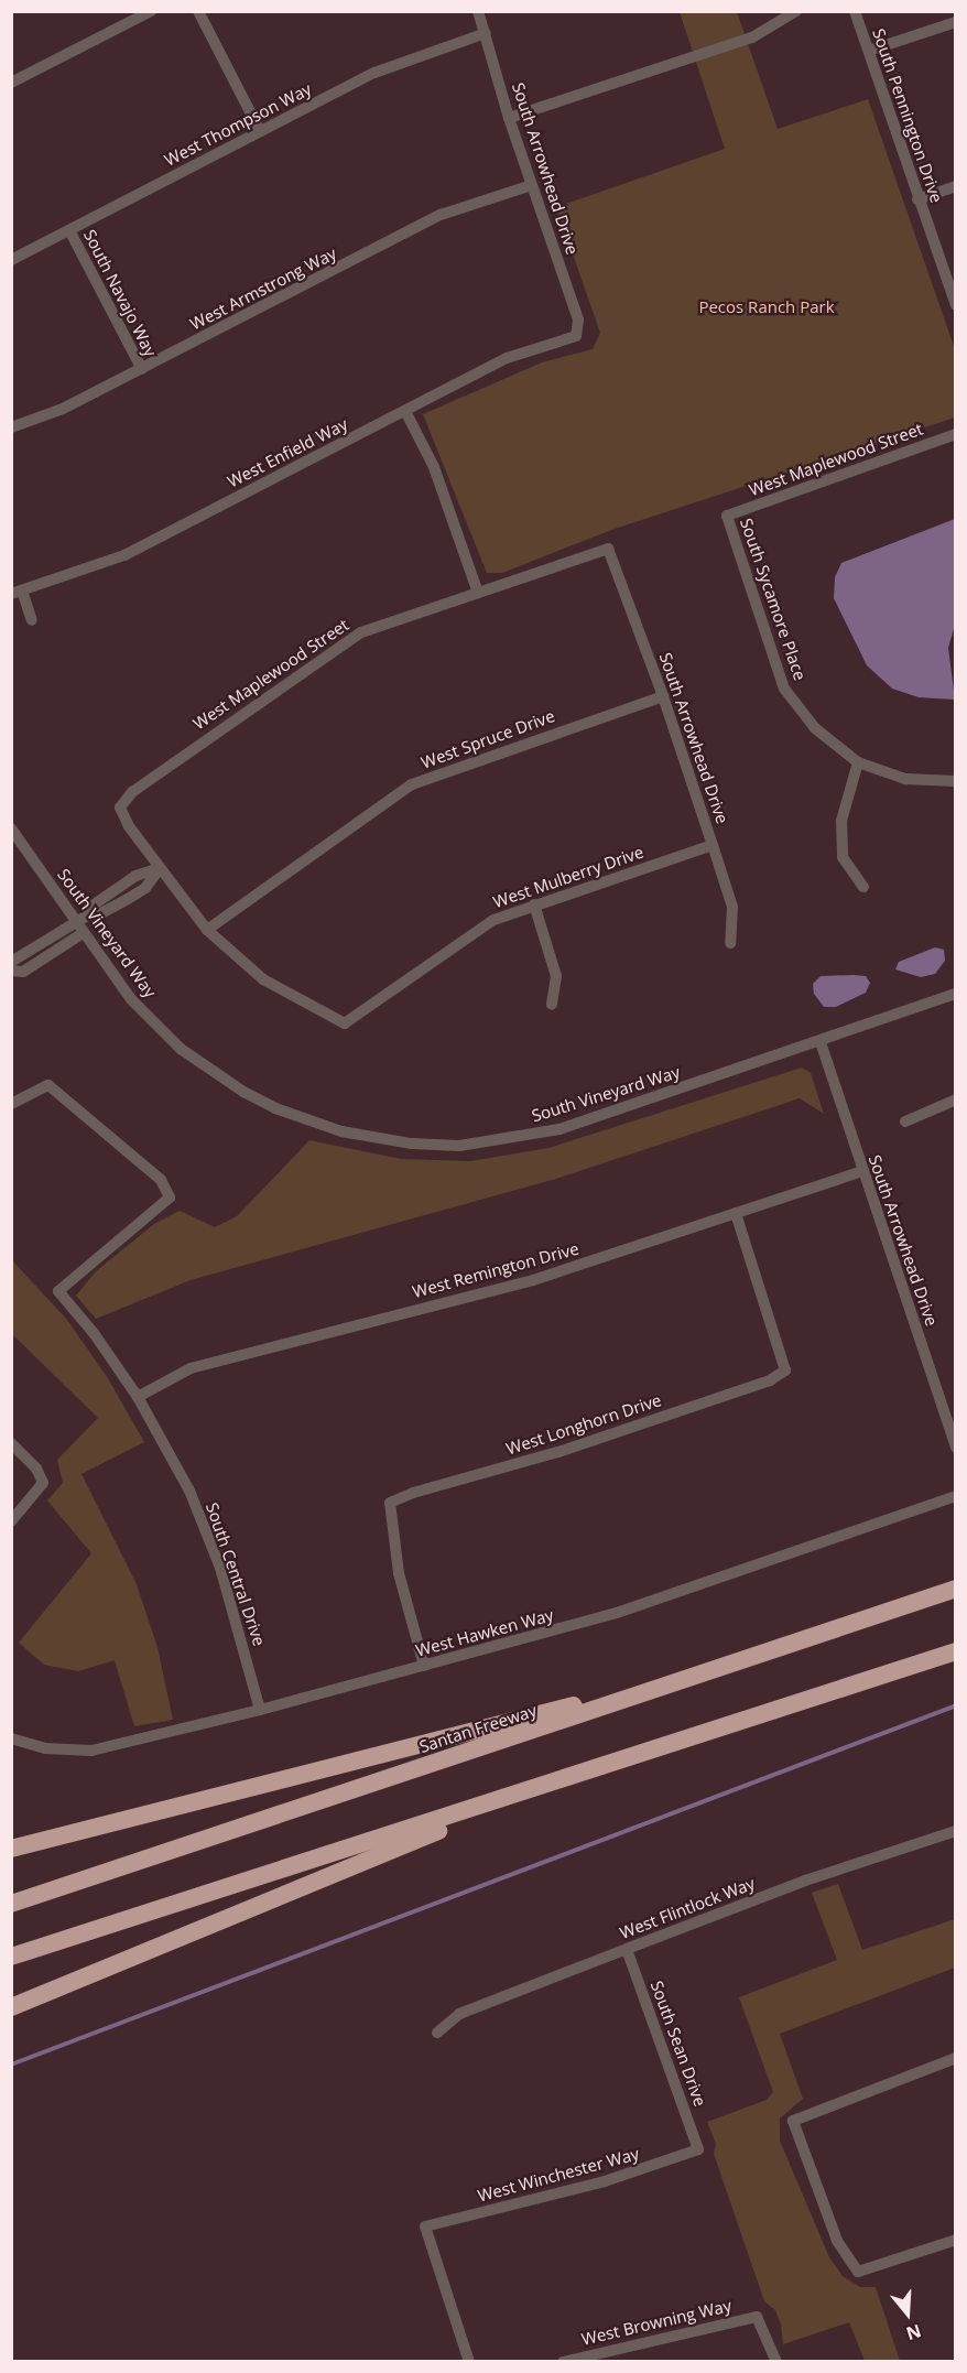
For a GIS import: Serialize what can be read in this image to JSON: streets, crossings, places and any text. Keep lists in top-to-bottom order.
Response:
{
  "streets": {
    "highway": ["Santan Freeway"],
    "street": [
      "South Pennington Drive",
      "West Thompson Way",
      "South Arrowhead Drive",
      "West Armstrong Way",
      "South Navajo Way",
      "West Enfield Way",
      "West Maplewood Street",
      "South Sycamore Place",
      "West Spruce Drive",
      "West Mulberry Drive",
      "South Vineyard Way",
      "West Remington Drive",
      "West Longhorn Drive",
      "South Central Drive",
      "West Hawken Way",
      "West Flintlock Way",
      "South Sean Drive",
      "West Winchester Way",
      "West Browning Way"
    ]
  },
  "crossings": [
    ["West Thompson Way", "South Arrowhead Drive"],
    ["West Thompson Way", "South Navajo Way"],
    ["South Arrowhead Drive", "West Armstrong Way"],
    ["South Arrowhead Drive", "West Enfield Way"],
    ["South Arrowhead Drive", "West Maplewood Street"],
    ["South Arrowhead Drive", "West Spruce Drive"],
    ["South Arrowhead Drive", "West Mulberry Drive"],
    ["South Arrowhead Drive", "South Vineyard Way"],
    ["South Arrowhead Drive", "West Remington Drive"],
    ["West Armstrong Way", "South Navajo Way"],
    ["West Maplewood Street", "South Sycamore Place"],
    ["West Spruce Drive", "West Mulberry Drive"],
    ["West Remington Drive", "West Longhorn Drive"],
    ["West Remington Drive", "South Central Drive"],
    ["West Longhorn Drive", "West Hawken Way"],
    ["South Central Drive", "West Hawken Way"],
    ["West Flintlock Way", "South Sean Drive"],
    ["South Sean Drive", "West Winchester Way"]
  ],
  "parks": ["Pecos Ranch Park"],
  "north": "bottom"
}
